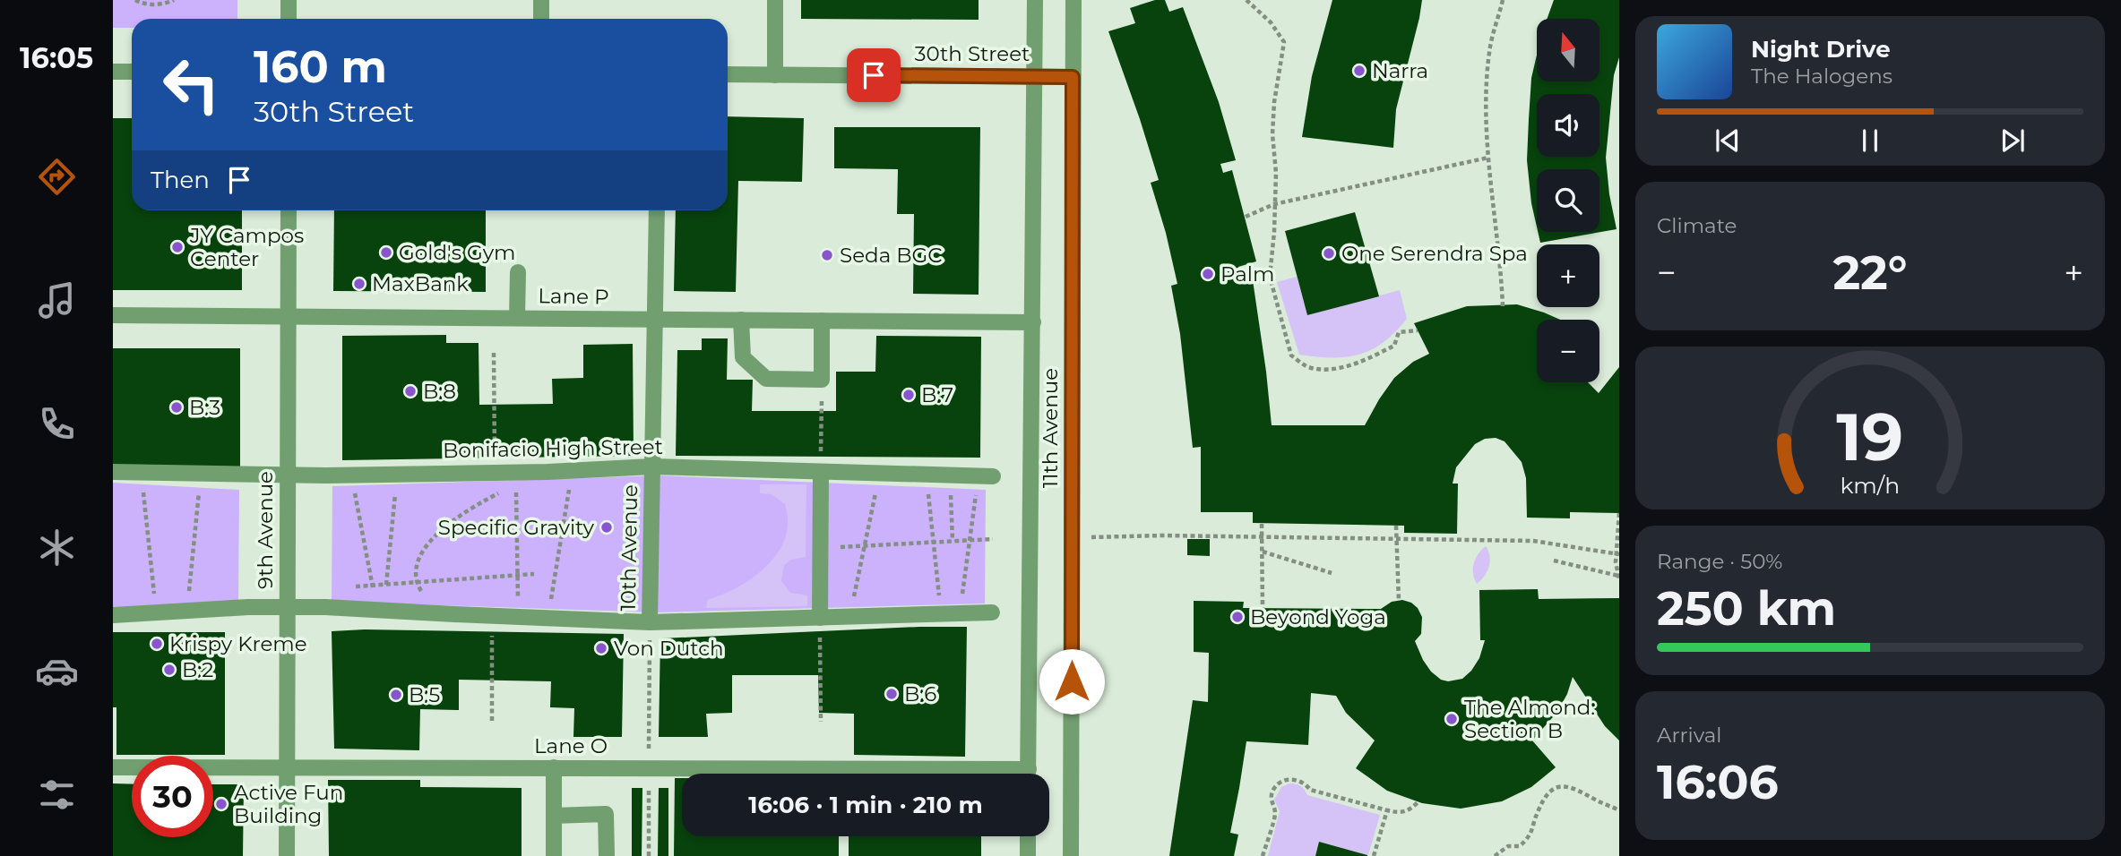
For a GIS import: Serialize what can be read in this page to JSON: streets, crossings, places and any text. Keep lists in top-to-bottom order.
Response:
{
  "streets": {
    "street": [
      "30th Street",
      "Lane P",
      "11th Avenue",
      "Bonifacio High Street",
      "9th Avenue",
      "10th Avenue",
      "Lane O"
    ]
  },
  "crossings": [
    ["30th Street", "11th Avenue"],
    ["Lane P", "11th Avenue"],
    ["Lane P", "9th Avenue"],
    ["Lane P", "10th Avenue"],
    ["Bonifacio High Street", "9th Avenue"],
    ["Bonifacio High Street", "10th Avenue"],
    ["9th Avenue", "Lane O"],
    ["10th Avenue", "Lane O"]
  ],
  "places": [
    "Narra",
    "JY Campos Center",
    "Gold's Gym",
    "One Serendra Spa",
    "Seda BGC",
    "Palm",
    "MaxBank",
    "B:8",
    "B:7",
    "B:3",
    "Specific Gravity",
    "Beyond Yoga",
    "Krispy Kreme",
    "Von Dutch",
    "B:2",
    "B:6",
    "B:5",
    "The Almond: Section B",
    "Active Fun Building"
  ],
  "north": "top",
  "page": {
    "tabs": "16:05",
    "map_buttons": ["+", "−"],
    "turn": ["160 m", "30th Street"],
    "song": ["Night Drive", "The Halogens"],
    "then": "Then",
    "tile": [
      "Climate",
      ["Range · 50%", "250 km"],
      ["Arrival", "16:06"]
    ],
    "heat": ["−", "22°", "+"],
    "limit": "30",
    "trip": "16:06 · 1 min · 210 m",
    "gauge": ["19", "km/h"]
  }
}
